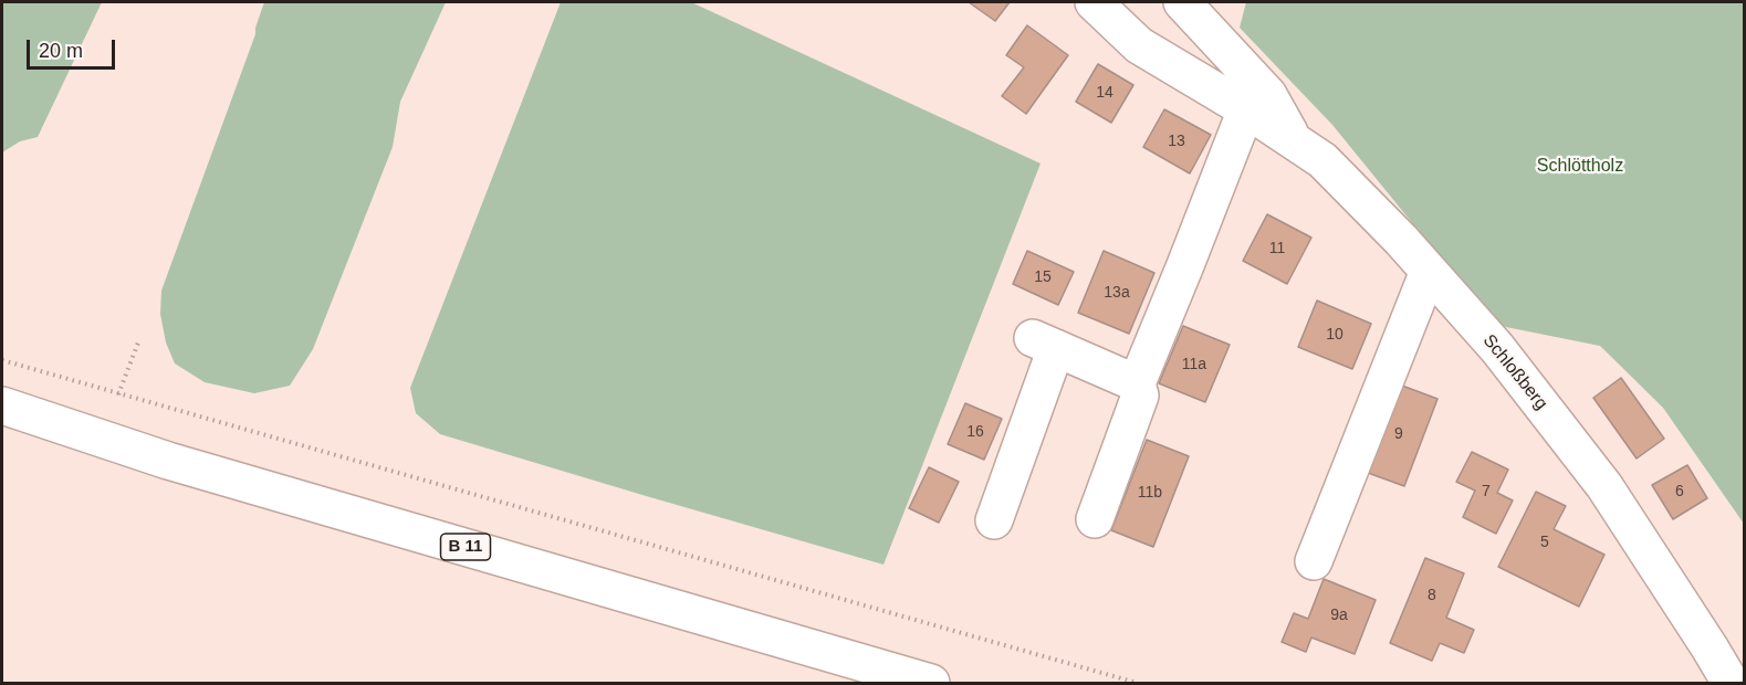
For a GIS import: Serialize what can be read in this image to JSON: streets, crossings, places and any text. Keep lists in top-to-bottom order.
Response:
{
  "streets": {
    "street": ["Schloßberg", "B 11"]
  },
  "parks": ["Schlöttholz"],
  "house_numbers": [
    "14",
    "13",
    "11",
    "15",
    "13a",
    "10",
    "11a",
    "16",
    "9",
    "7",
    "6",
    "11b",
    "5",
    "8",
    "9a"
  ],
  "scale_bar": "20 m"
}
